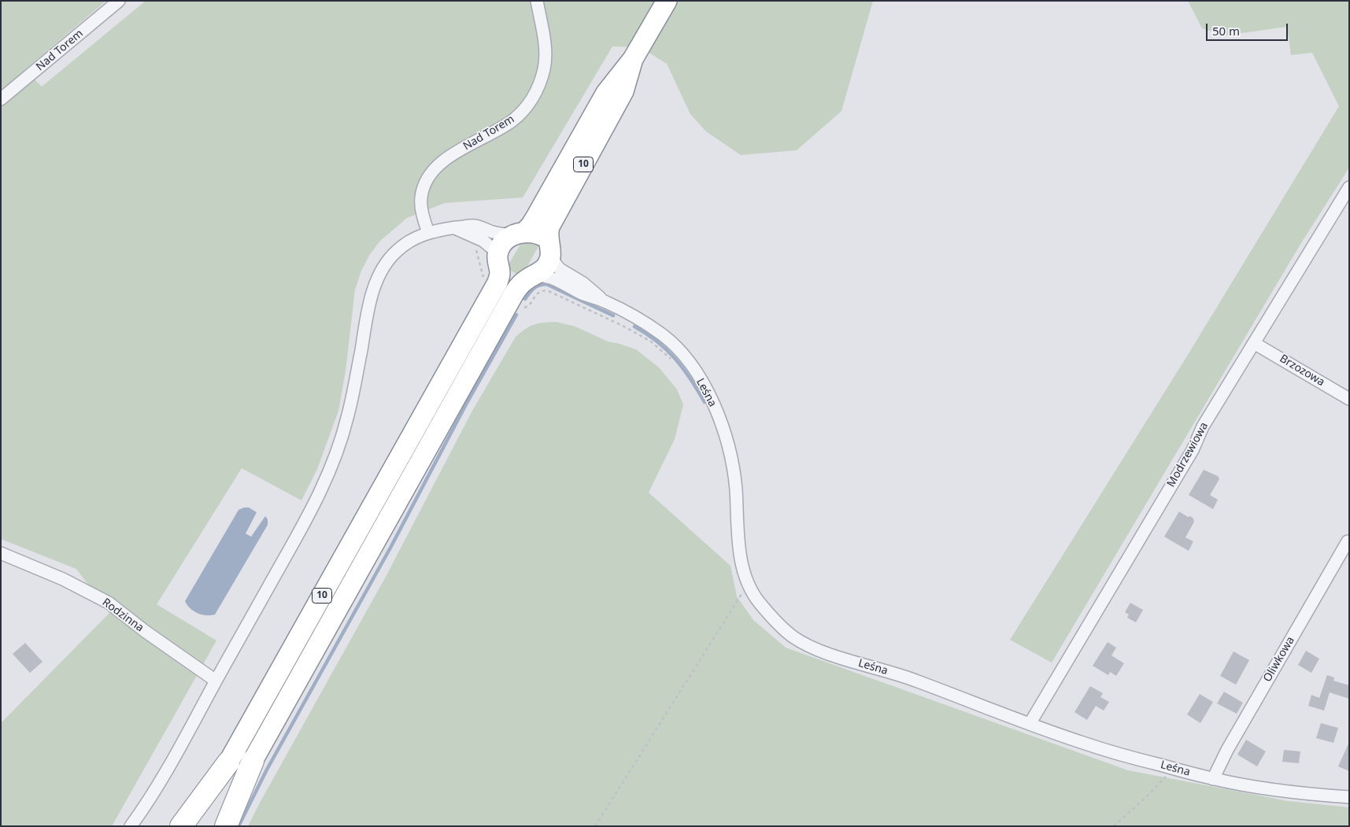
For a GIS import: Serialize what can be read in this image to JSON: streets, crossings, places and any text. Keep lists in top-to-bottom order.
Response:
{
  "streets": {
    "highway": ["10"],
    "street": [
      "Nad Torem",
      "Brzozowa",
      "Leśna",
      "Modrzewiowa",
      "Rodzinna",
      "Oliwkowa"
    ]
  },
  "crossings": [
    ["10", "Leśna"],
    ["Brzozowa", "Modrzewiowa"],
    ["Leśna", "Modrzewiowa"],
    ["Leśna", "Oliwkowa"]
  ],
  "scale_bar": "50 m"
}
